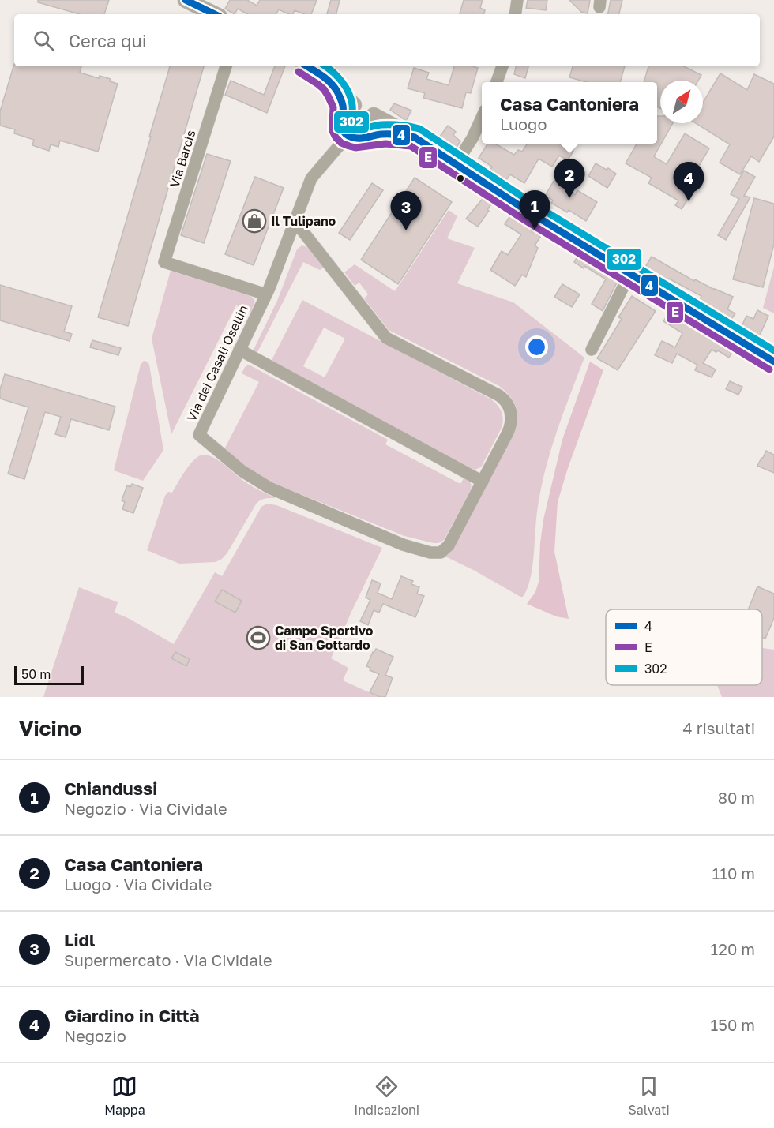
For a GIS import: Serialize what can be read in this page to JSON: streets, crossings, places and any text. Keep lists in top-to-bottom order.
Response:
{
  "streets": {
    "street": ["Via Barcis", "Via dei Casali Osellin"]
  },
  "crossings": [
    ["Via Barcis", "Via dei Casali Osellin"]
  ],
  "places": {
    "shop": ["Il Tulipano"],
    "sports": ["Campo Sportivo di San Gottardo"]
  },
  "lines": ["transit line 4", "transit line 302", "transit line E"],
  "legend": ["4", "E", "302"],
  "scale_bar": "50 m",
  "north": "top right",
  "page": {
    "search": "Cerca qui",
    "popup": ["Casa Cantoniera", "Luogo"],
    "pins": [
      "2",
      "4",
      "1",
      "3"
    ],
    "scale": "50 m",
    "heading": ["Vicino", "4 risultati"],
    "list": [
      {
        "mark": "1",
        "name": "Chiandussi",
        "note": "Negozio · Via Cividale",
        "value": "80 m"
      },
      {
        "mark": "2",
        "name": "Casa Cantoniera",
        "note": "Luogo · Via Cividale",
        "value": "110 m"
      },
      {
        "mark": "3",
        "name": "Lidl",
        "note": "Supermercato · Via Cividale",
        "value": "120 m"
      },
      {
        "mark": "4",
        "name": "Giardino in Città",
        "note": "Negozio",
        "value": "150 m"
      }
    ],
    "nav": ["Mappa", "Indicazioni", "Salvati"]
  }
}
